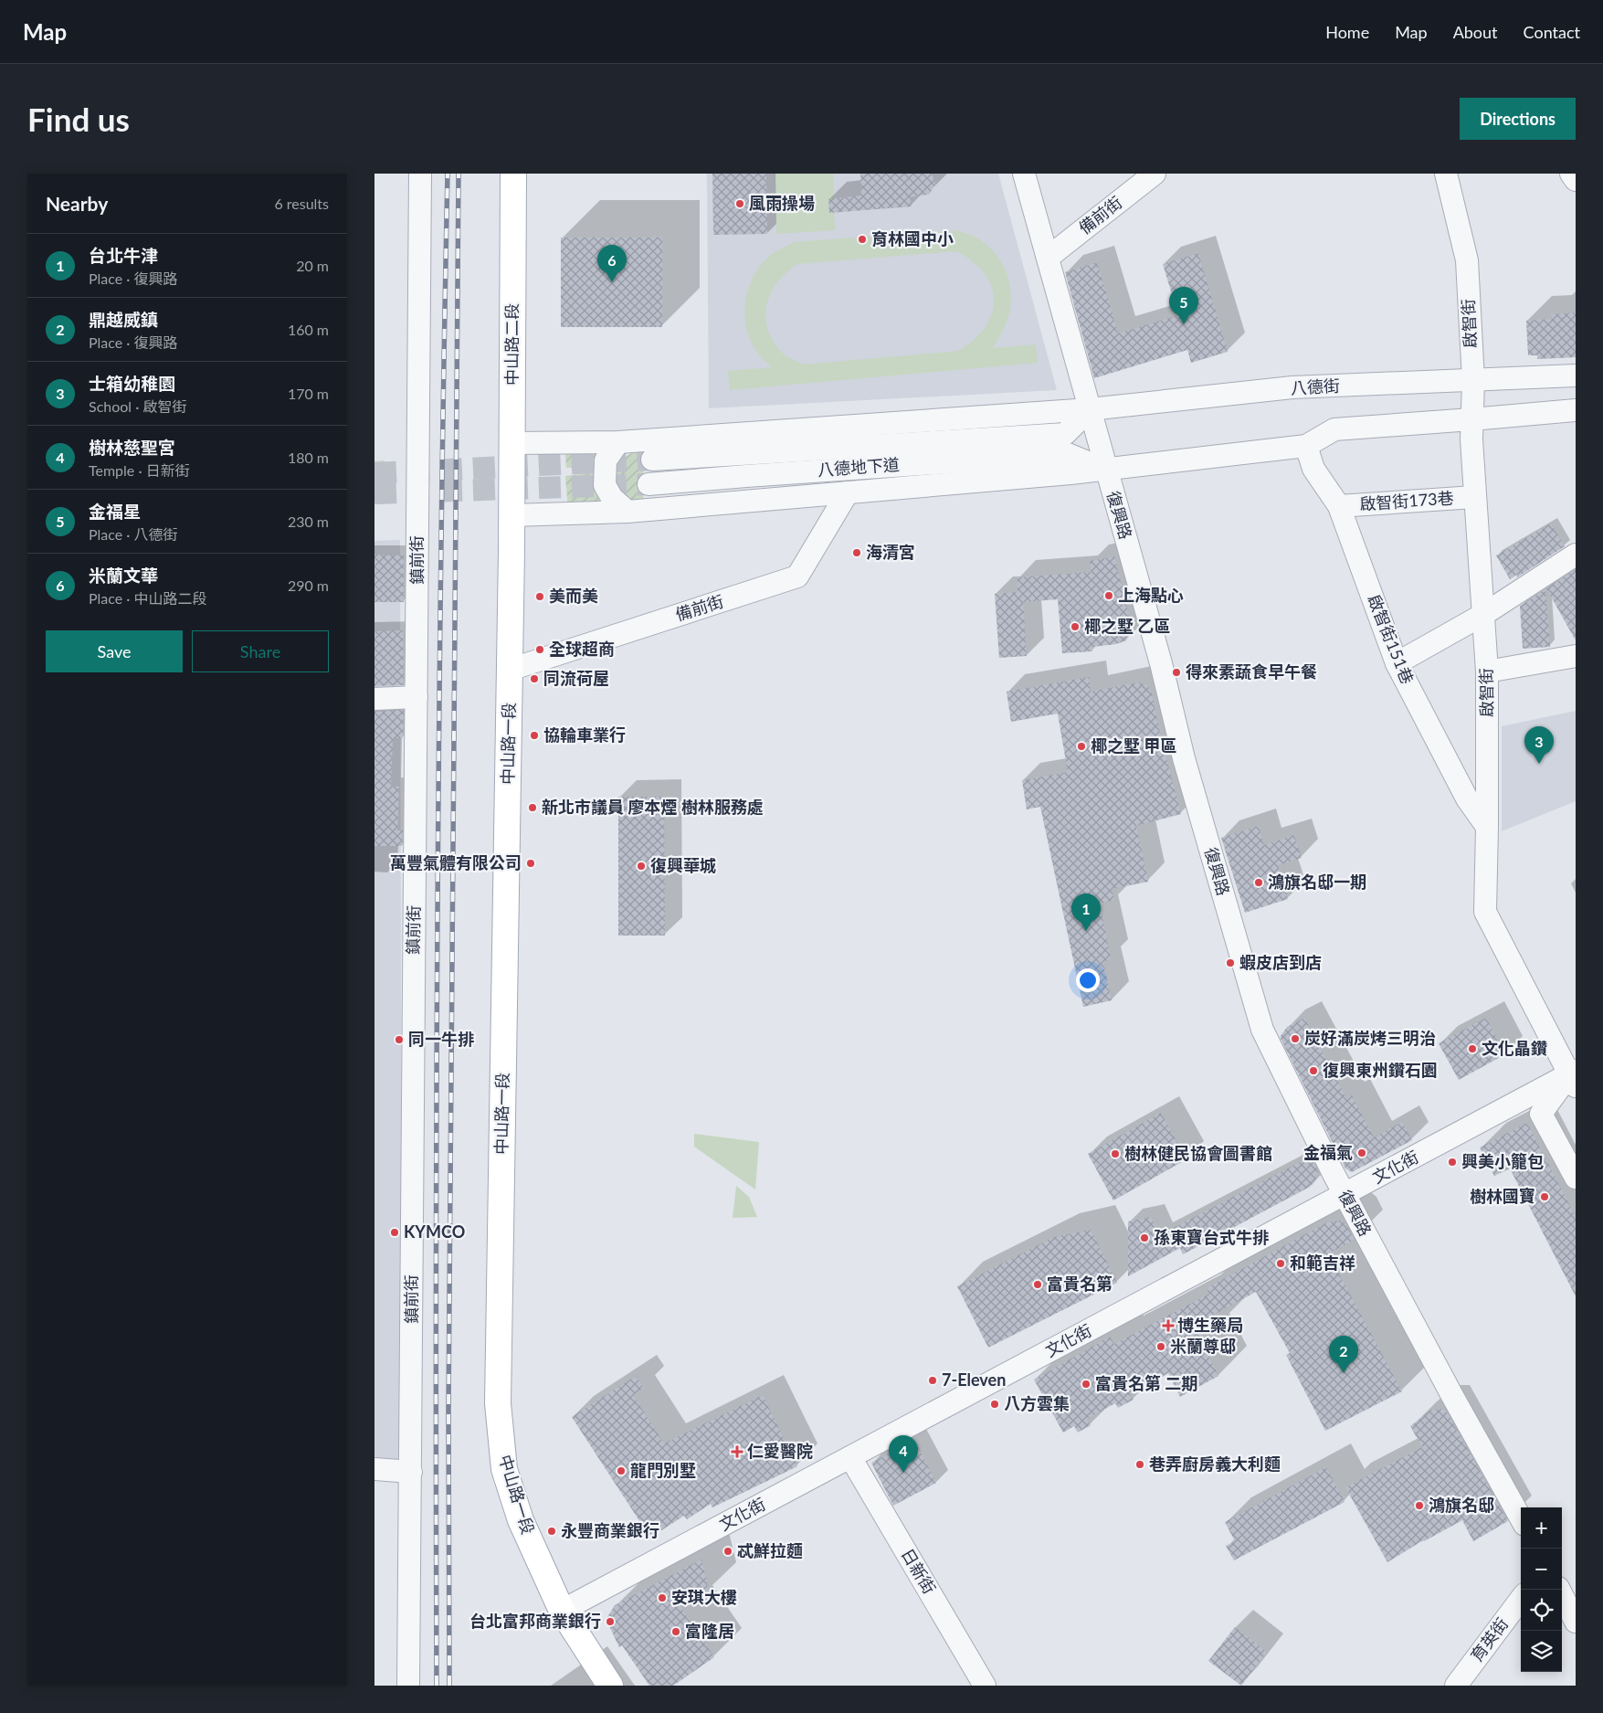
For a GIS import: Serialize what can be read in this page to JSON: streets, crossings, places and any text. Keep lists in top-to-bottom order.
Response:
{
  "streets": {
    "main road": ["中山路二段", "中山路一段"],
    "street": [
      "備前街",
      "啟智街",
      "八德街",
      "八德地下道",
      "啟智街173巷",
      "復興路",
      "鎮前街",
      "啟智街151巷",
      "文化街",
      "日新街",
      "育英街"
    ]
  },
  "crossings": [
    ["備前街", "復興路"],
    ["備前街", "中山路一段"],
    ["啟智街", "八德街"],
    ["啟智街", "啟智街173巷"],
    ["啟智街", "啟智街151巷"],
    ["啟智街", "文化街"],
    ["中山路二段", "八德街"],
    ["中山路二段", "中山路一段"],
    ["八德街", "復興路"],
    ["啟智街173巷", "啟智街151巷"],
    ["復興路", "文化街"],
    ["中山路一段", "文化街"],
    ["文化街", "日新街"]
  ],
  "places": {
    "other": [
      "風雨操場",
      "育林國中小",
      "海清宮",
      "上海點心",
      "美而美",
      "椰之墅 乙區",
      "全球超商",
      "得來素蔬食早午餐",
      "同流荷屋",
      "協輪車業行",
      "椰之墅 甲區",
      "新北市議員 廖本煙 樹林服務處",
      "萬豐氣體有限公司",
      "復興華城",
      "鴻旗名邸一期",
      "蝦皮店到店",
      "炭好滿炭烤三明治",
      "同一牛排",
      "文化晶鑽",
      "復興東州鑽石園",
      "金福氣",
      "樹林健民協會圖書館",
      "興美小籠包",
      "樹林國寶",
      "KYMCO",
      "孫東寶台式牛排",
      "和範吉祥",
      "富貴名第",
      "米蘭尊邸",
      "7-Eleven",
      "富貴名第 二期",
      "八方雲集",
      "巷弄廚房義大利麵",
      "龍門別墅",
      "鴻旗名邸",
      "永豐商業銀行",
      "忒鮮拉麵",
      "安琪大樓",
      "台北富邦商業銀行",
      "富隆居"
    ],
    "health": ["博生藥局", "仁愛醫院"]
  },
  "page": {
    "header": "Map",
    "nav": [
      "Home",
      "Map",
      "About",
      "Contact"
    ],
    "buttons": [
      "Directions",
      ["Save", "Share"]
    ],
    "title": "Find us",
    "heading": ["Nearby", "6 results"],
    "list": [
      {
        "mark": "1",
        "name": "台北牛津",
        "note": "Place · 復興路",
        "value": "20 m"
      },
      {
        "mark": "2",
        "name": "鼎越威鎮",
        "note": "Place · 復興路",
        "value": "160 m"
      },
      {
        "mark": "3",
        "name": "士箱幼稚園",
        "note": "School · 啟智街",
        "value": "170 m"
      },
      {
        "mark": "4",
        "name": "樹林慈聖宮",
        "note": "Temple · 日新街",
        "value": "180 m"
      },
      {
        "mark": "5",
        "name": "金福星",
        "note": "Place · 八德街",
        "value": "230 m"
      },
      {
        "mark": "6",
        "name": "米蘭文華",
        "note": "Place · 中山路二段",
        "value": "290 m"
      }
    ],
    "pins": [
      "6",
      "5",
      "3",
      "1",
      "2",
      "4"
    ],
    "map_buttons": ["+", "−"]
  }
}
